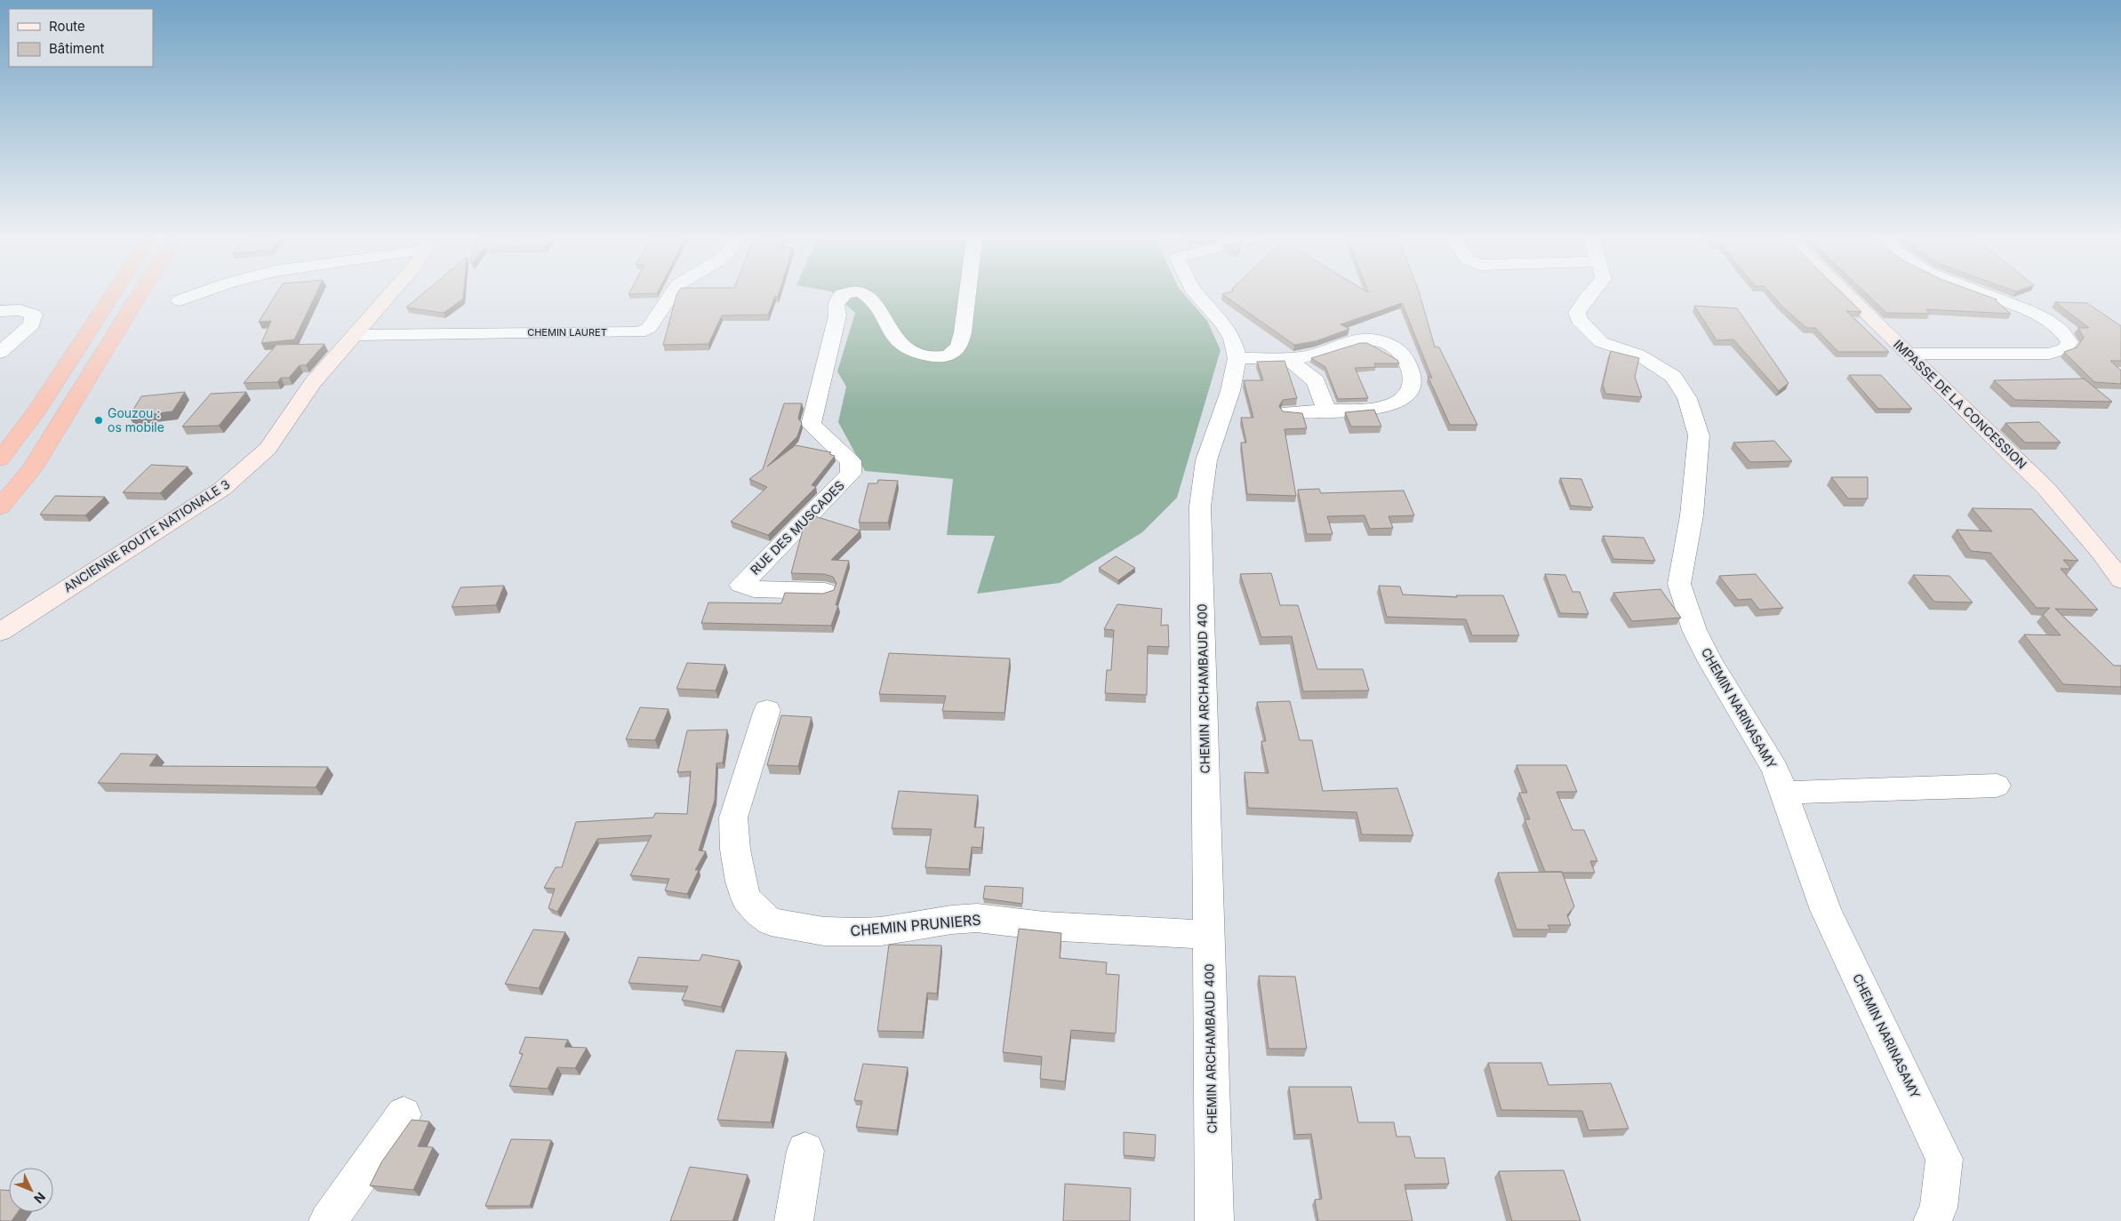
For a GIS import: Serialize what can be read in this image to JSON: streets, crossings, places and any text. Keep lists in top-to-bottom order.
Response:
{
  "streets": {
    "main road": ["IMPASSE DE LA CONCESSION", "ANCIENNE ROUTE NATIONALE 3"],
    "street": [
      "CHEMIN LAURET",
      "RUE DES MUSCADES",
      "CHEMIN ARCHAMBAUD 400",
      "CHEMIN NARINASAMY",
      "CHEMIN PRUNIERS"
    ]
  },
  "crossings": [
    ["CHEMIN LAURET", "ANCIENNE ROUTE NATIONALE 3"],
    ["CHEMIN ARCHAMBAUD 400", "CHEMIN PRUNIERS"]
  ],
  "places": ["Gouzou : os mobile"],
  "legend": ["Route", "Bâtiment"],
  "north": "bottom right"
}
